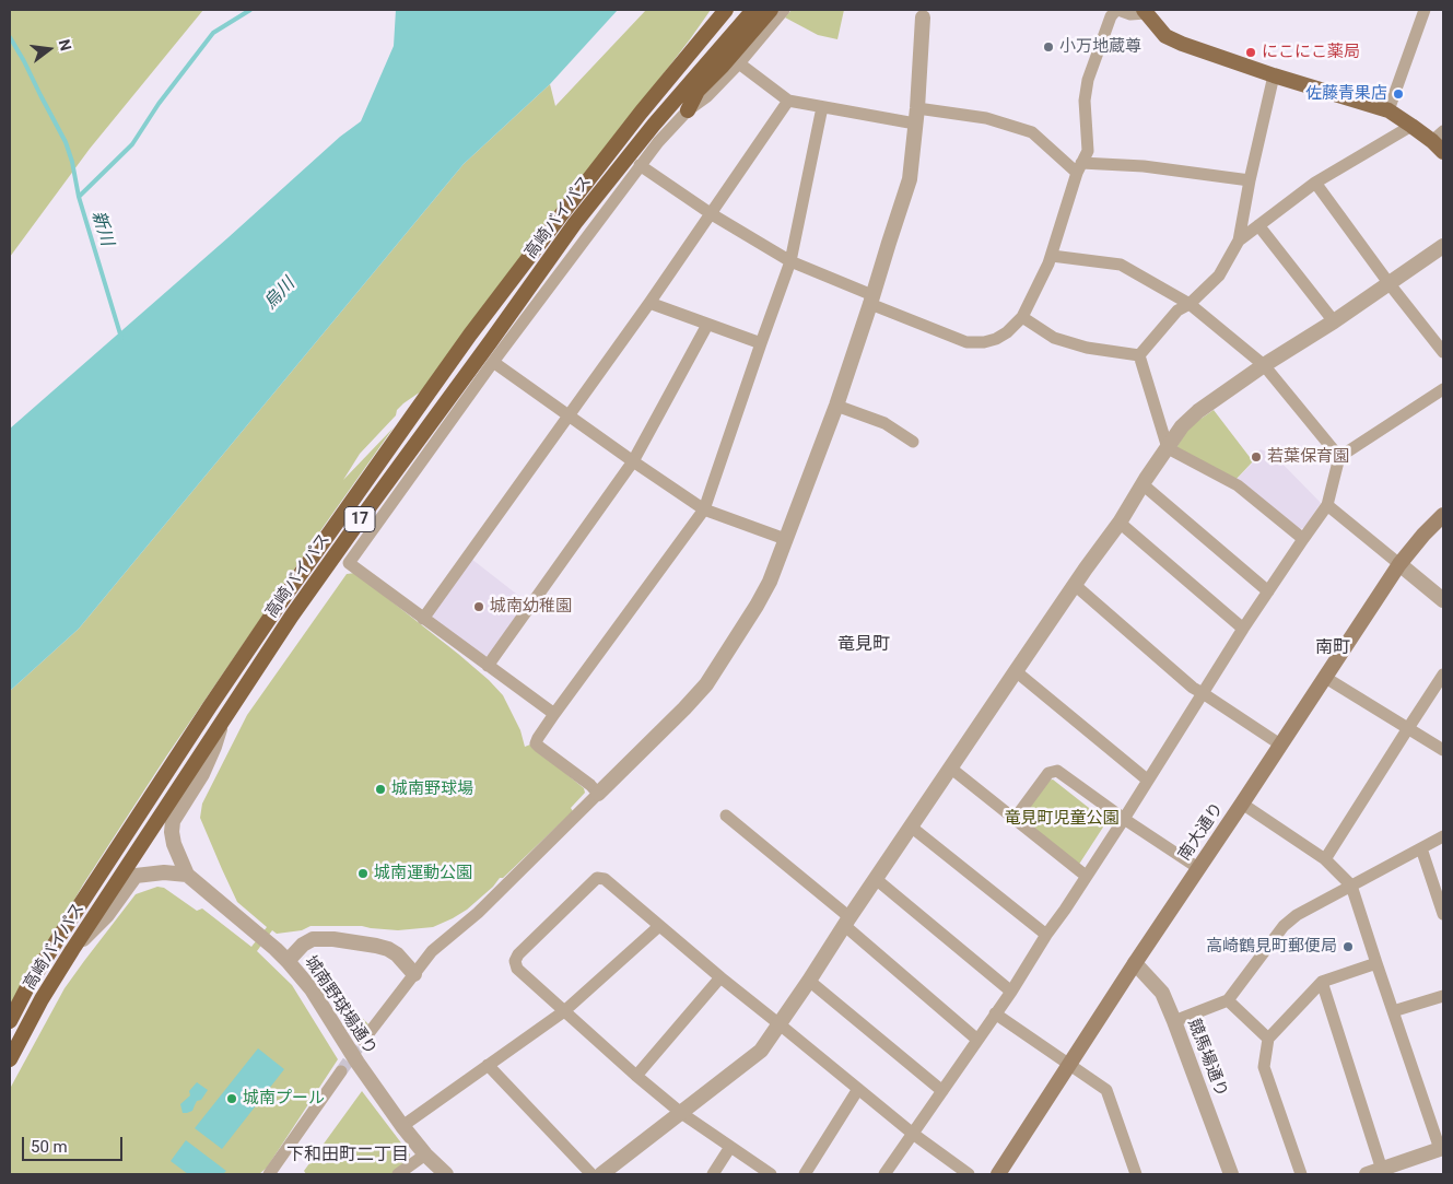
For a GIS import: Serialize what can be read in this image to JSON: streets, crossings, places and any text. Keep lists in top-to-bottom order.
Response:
{
  "streets": {
    "highway": ["高崎バイパス", "17"],
    "main road": ["南大通り"],
    "street": ["城南野球場通り", "競馬場通り"]
  },
  "crossings": [
    ["南大通り", "競馬場通り"]
  ],
  "districts": ["竜見町", "南町", "下和田町二丁目"],
  "water": ["新川", "烏川"],
  "parks": ["竜見町児童公園"],
  "places": [
    "小万地蔵尊",
    "にこにこ薬局",
    "佐藤青果店",
    "若葉保育園",
    "城南幼稚園",
    "城南野球場",
    "城南運動公園",
    "高崎鶴見町郵便局",
    "城南プール"
  ],
  "scale_bar": "50 m",
  "north": "right"
}
